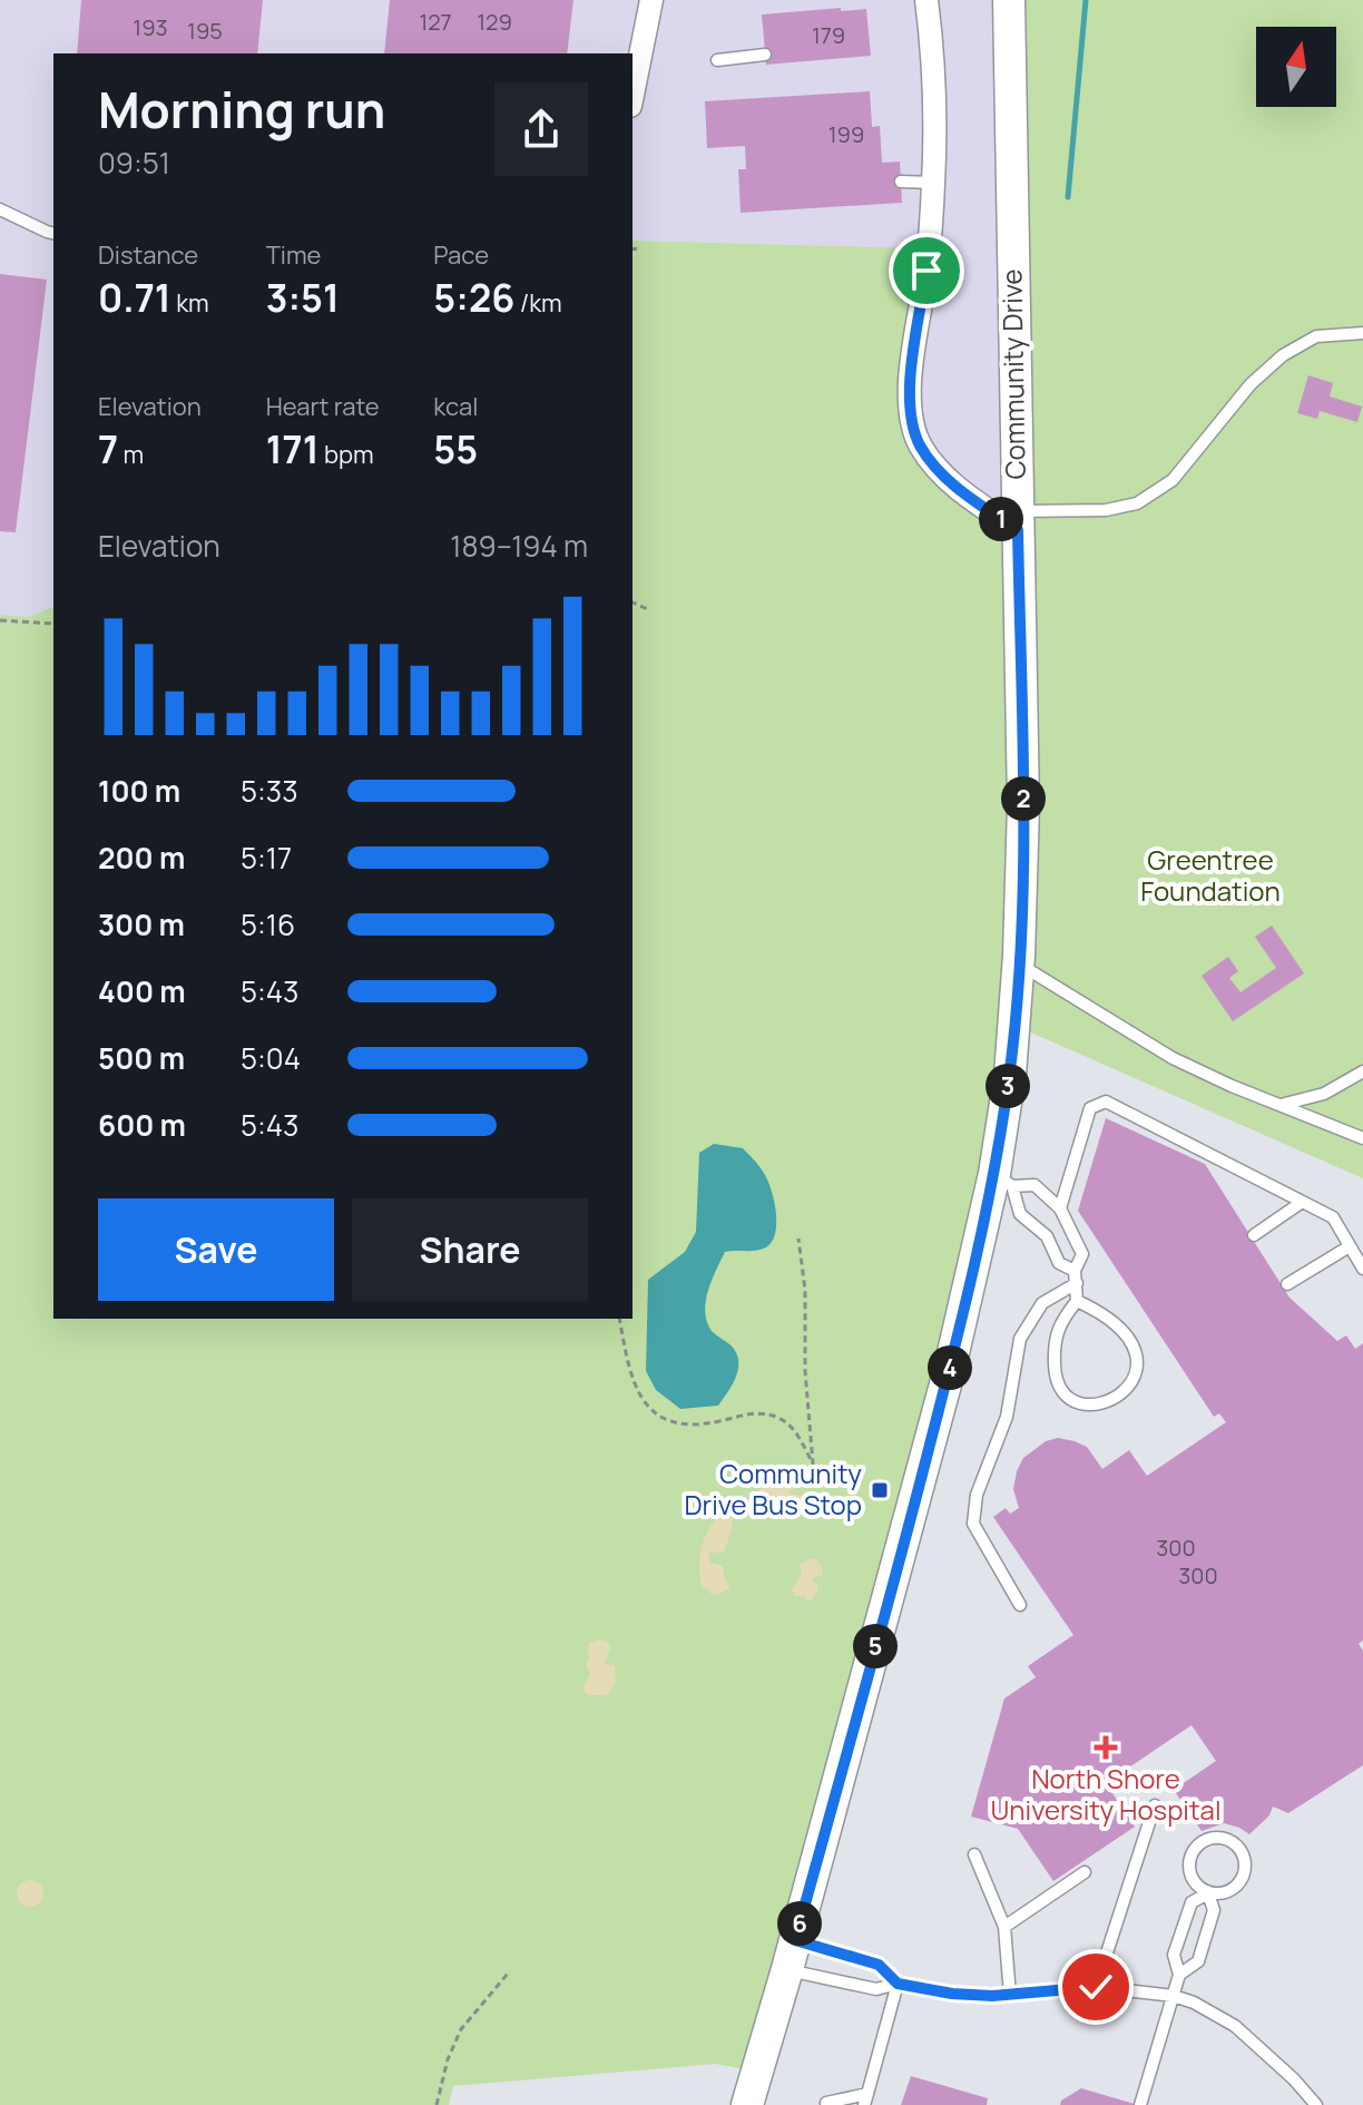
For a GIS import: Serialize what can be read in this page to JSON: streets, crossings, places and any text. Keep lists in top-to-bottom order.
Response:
{
  "streets": {
    "main road": ["Community Drive"]
  },
  "parks": ["Greentree Foundation"],
  "places": {
    "transit": ["Community Drive Bus Stop"],
    "health": ["North Shore University Hospital"]
  },
  "house_numbers": [
    "127",
    "129",
    "193",
    "195",
    "179",
    "199",
    "300",
    "300"
  ],
  "north": "top",
  "page": {
    "heading": ["Morning run", "09:51"],
    "stats": [
      ["Distance", "0.71 km"],
      ["Time", "3:51"],
      ["Pace", "5:26 /km"],
      ["Elevation", "7 m"],
      ["Heart rate", "171 bpm"],
      ["kcal", "55"]
    ],
    "pins": [
      "1",
      "2",
      "3",
      "4",
      "5",
      "6"
    ],
    "chart": ["Elevation", "189–194 m"],
    "list": [
      {
        "name": "100 m",
        "note": "5:33"
      },
      {
        "name": "200 m",
        "note": "5:17"
      },
      {
        "name": "300 m",
        "note": "5:16"
      },
      {
        "name": "400 m",
        "note": "5:43"
      },
      {
        "name": "500 m",
        "note": "5:04"
      },
      {
        "name": "600 m",
        "note": "5:43"
      }
    ],
    "buttons": ["Save", "Share"]
  }
}
